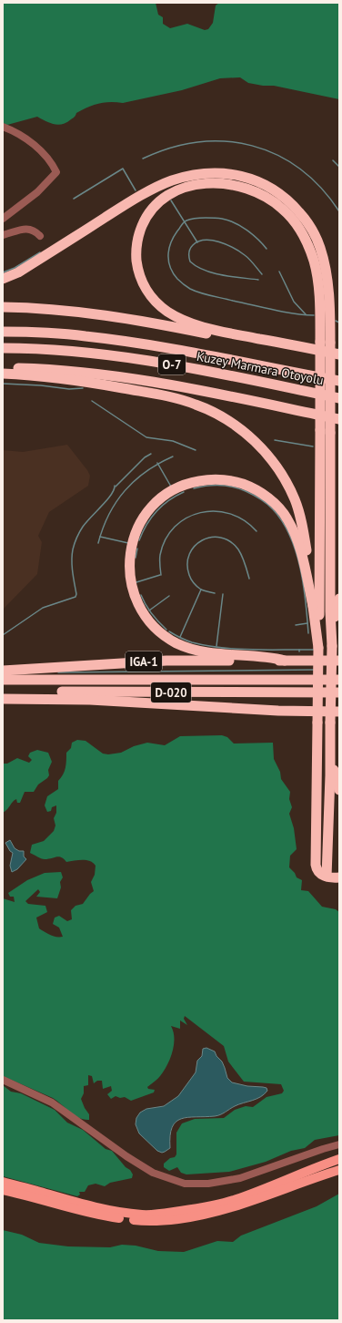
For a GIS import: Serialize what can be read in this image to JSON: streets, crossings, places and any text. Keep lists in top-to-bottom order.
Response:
{
  "streets": {
    "highway": [
      "O-7",
      "Kuzey Marmara Otoyolu",
      "IGA-1",
      "D-020"
    ]
  }
}
